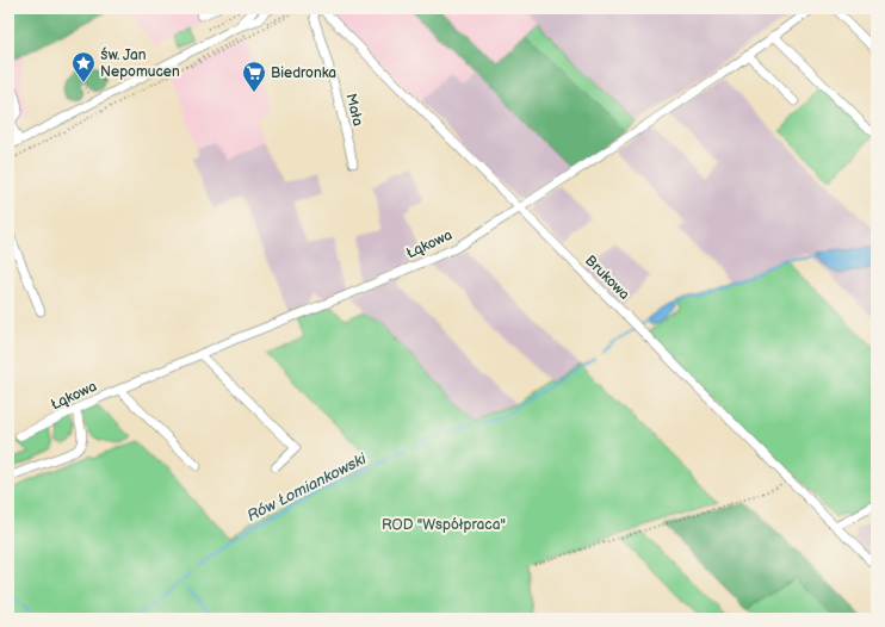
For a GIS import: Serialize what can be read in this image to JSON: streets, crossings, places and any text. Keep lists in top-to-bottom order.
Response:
{
  "streets": {
    "street": ["Mała", "Łąkowa", "Brukowa"]
  },
  "crossings": [
    ["Łąkowa", "Brukowa"]
  ],
  "water": ["Rów Łomiankowski"],
  "parks": ["ROD \"Współpraca\""],
  "places": {
    "place": ["św. Jan Nepomucen"],
    "supermarket": ["Biedronka"]
  }
}
